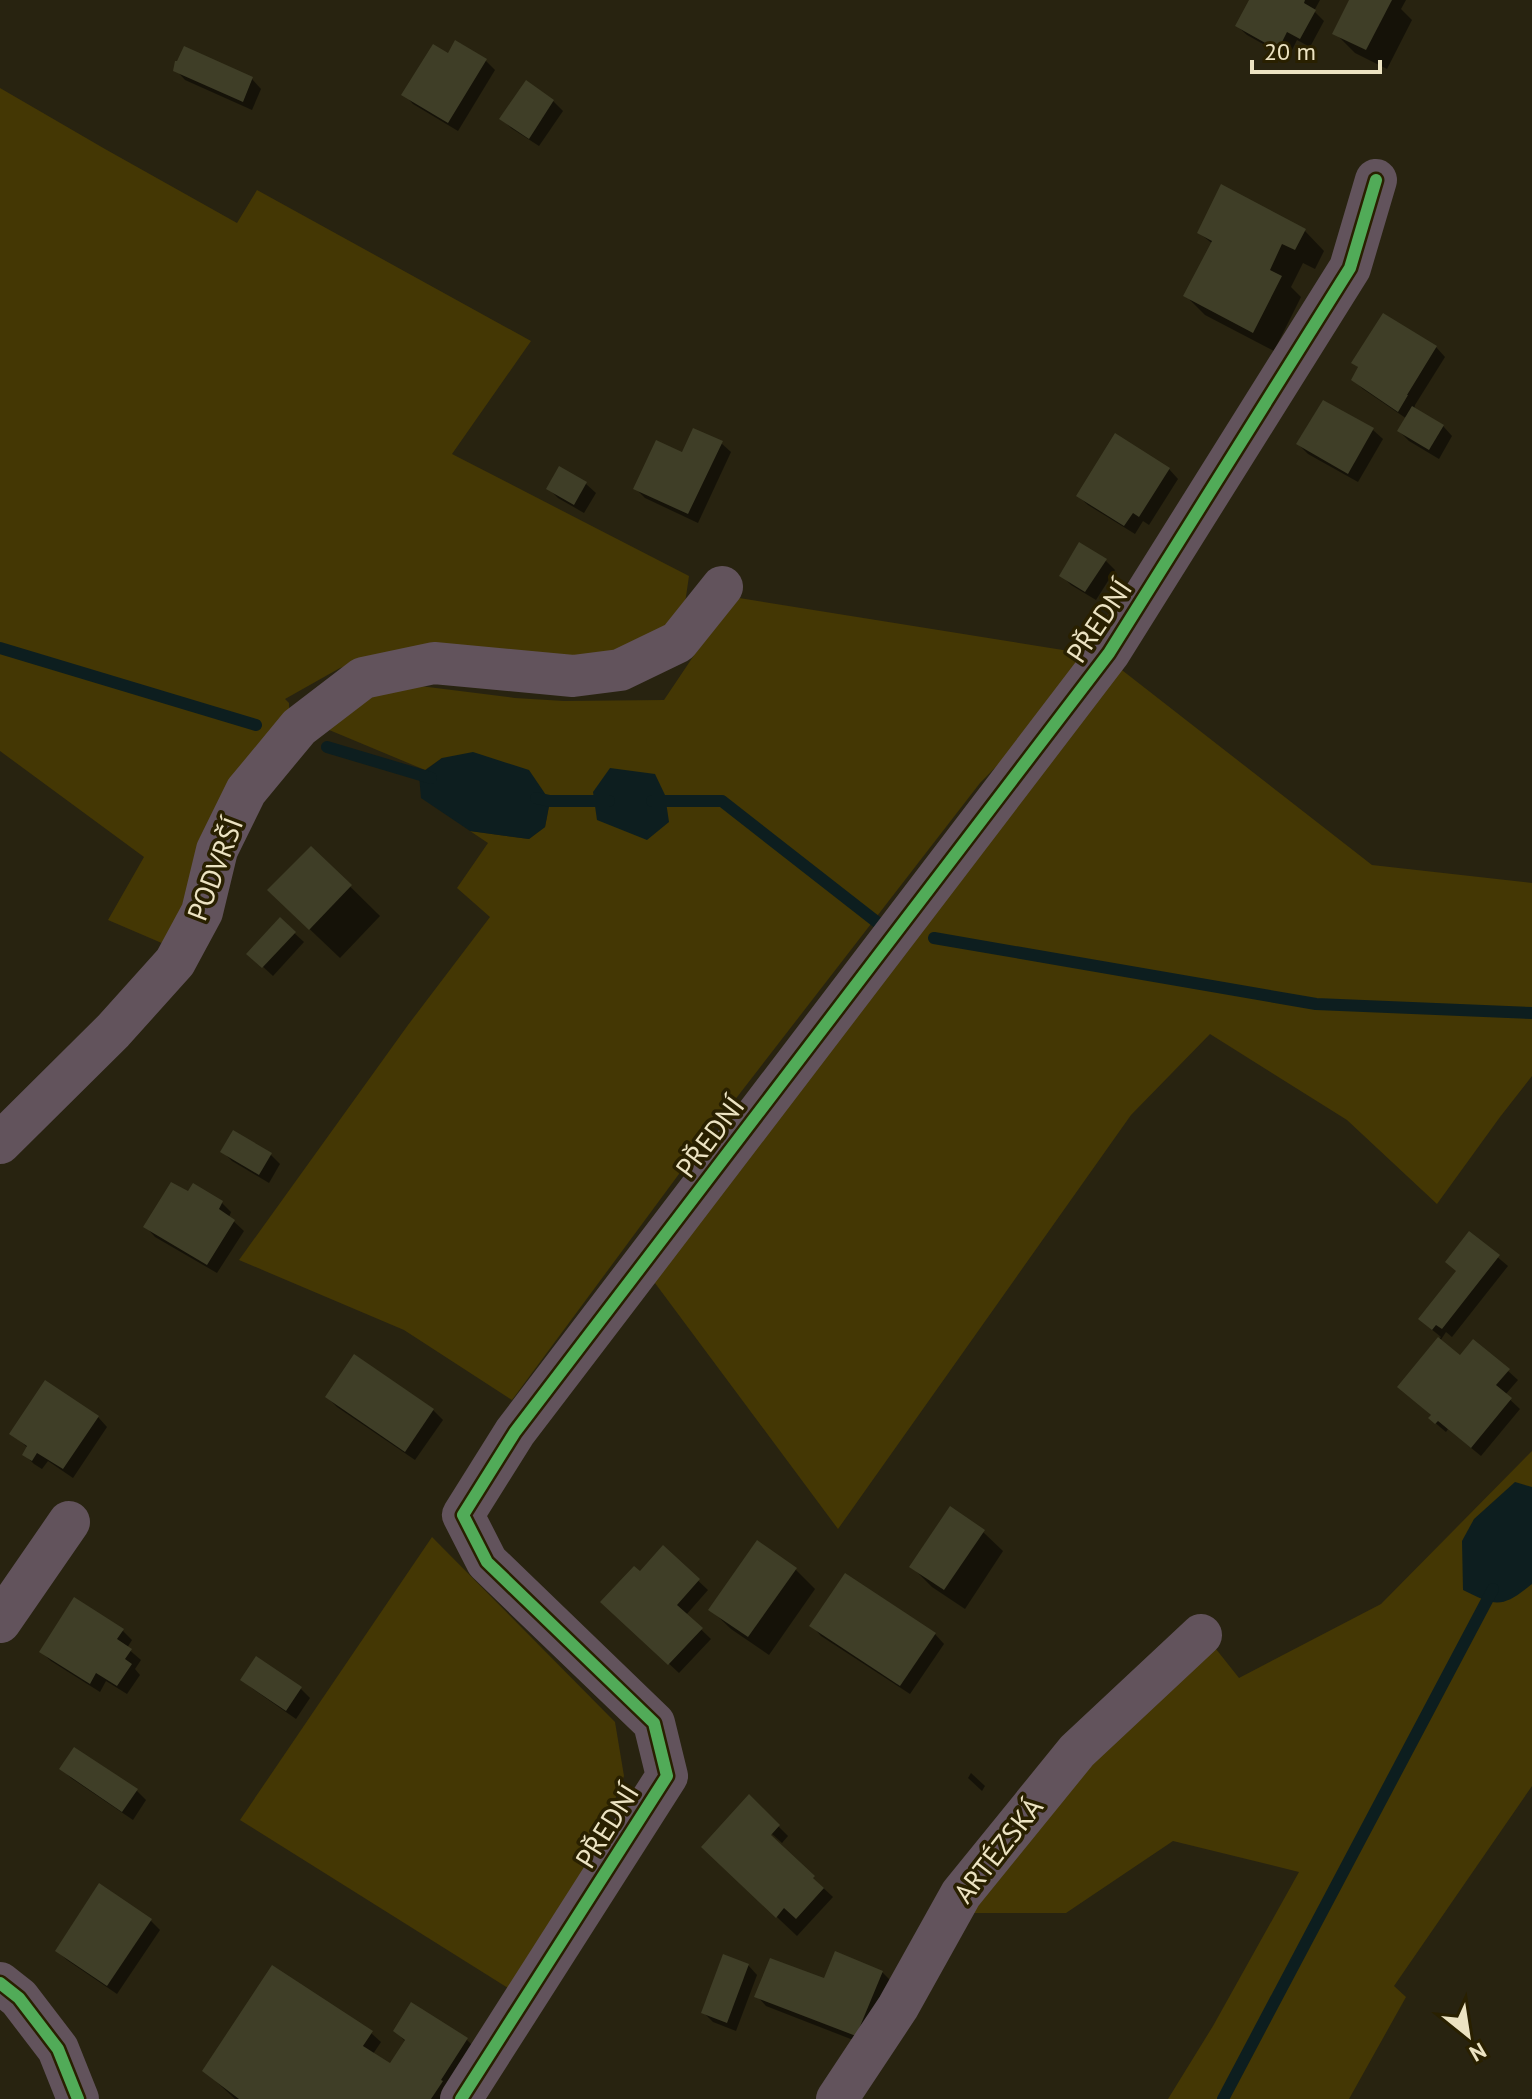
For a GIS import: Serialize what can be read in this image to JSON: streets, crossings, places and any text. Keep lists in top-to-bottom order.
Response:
{
  "streets": {
    "street": ["PŘEDNÍ", "PODVRŠÍ", "ARTÉZSKÁ"]
  },
  "scale_bar": "20 m",
  "north": "bottom right"
}
